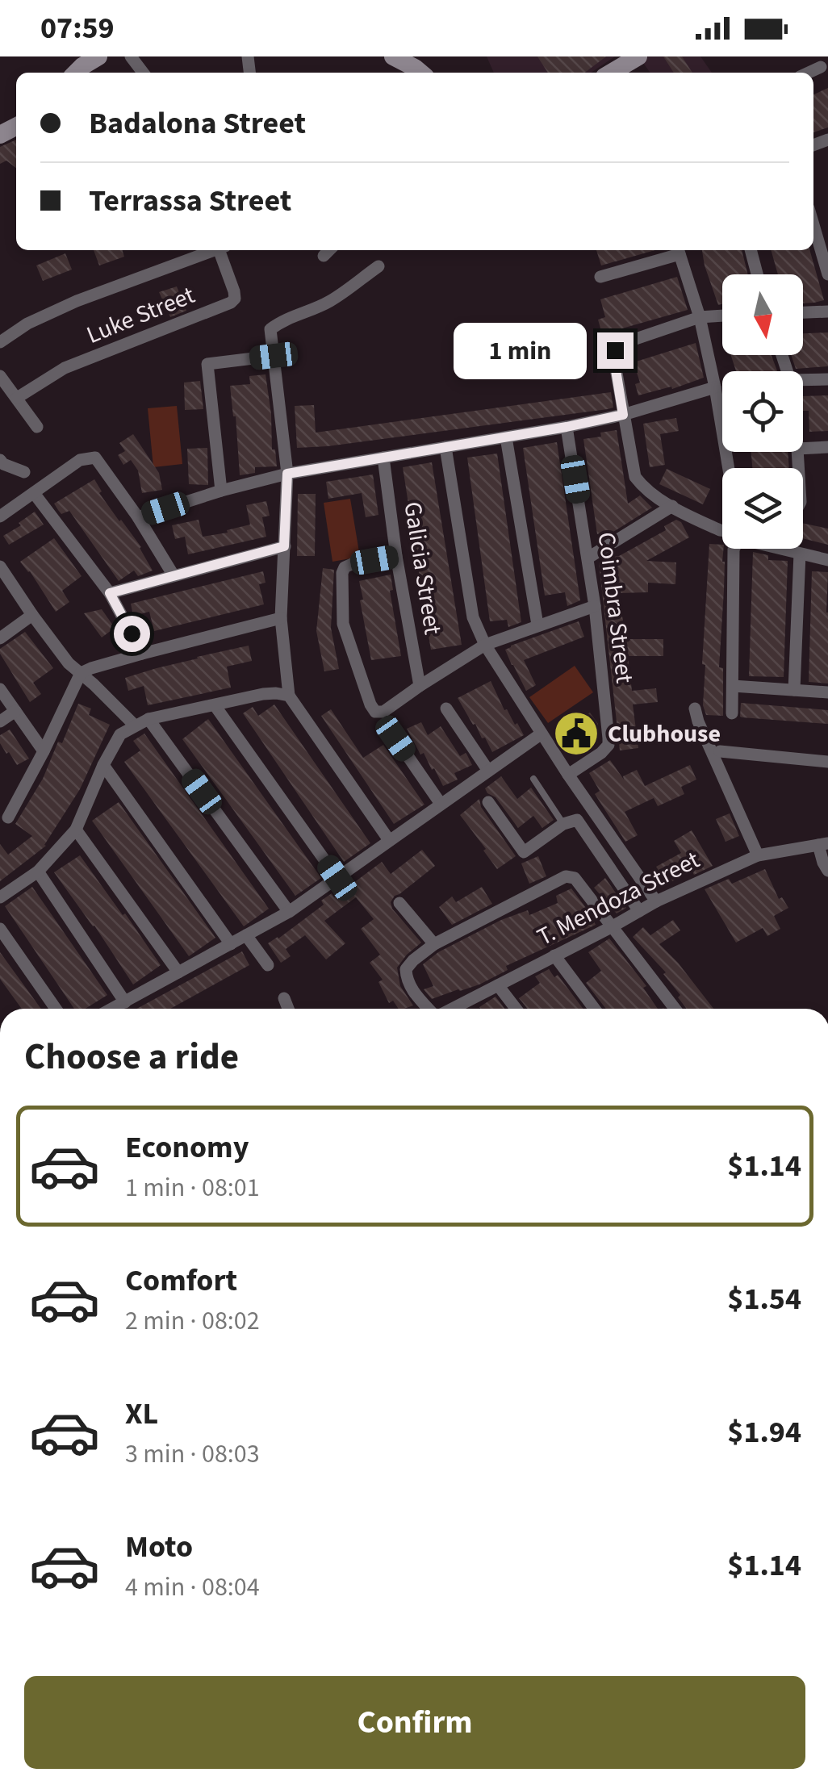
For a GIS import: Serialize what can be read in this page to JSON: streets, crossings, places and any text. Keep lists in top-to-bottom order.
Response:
{
  "streets": {
    "street": [
      "Luke Street",
      "Galicia Street",
      "Coimbra Street",
      "T. Mendoza Street"
    ]
  },
  "places": {
    "public building": ["Clubhouse"]
  },
  "north": "bottom",
  "page": {
    "status": "07:59",
    "banner": ["Badalona Street", "Terrassa Street"],
    "bubble": "1 min",
    "heading": "Choose a ride",
    "list": [
      {
        "name": "Economy",
        "note": "1 min · 08:01",
        "value": "$1.14"
      },
      {
        "name": "Comfort",
        "note": "2 min · 08:02",
        "value": "$1.54"
      },
      {
        "name": "XL",
        "note": "3 min · 08:03",
        "value": "$1.94"
      },
      {
        "name": "Moto",
        "note": "4 min · 08:04",
        "value": "$1.14"
      }
    ],
    "buttons": "Confirm"
  }
}
